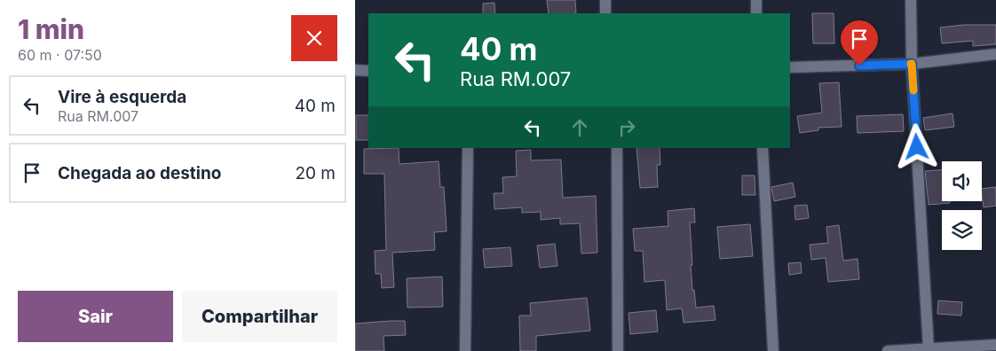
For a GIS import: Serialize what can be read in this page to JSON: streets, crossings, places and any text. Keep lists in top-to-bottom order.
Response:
{
  "page": {
    "heading": ["1 min", "60 m · 07:50"],
    "turn": ["40 m", "Rua RM.007"],
    "list": [
      {
        "name": "Vire à esquerda",
        "note": "Rua RM.007",
        "value": "40 m"
      },
      {
        "name": "Chegada ao destino",
        "value": "20 m"
      }
    ],
    "buttons": ["Sair", "Compartilhar"]
  }
}
